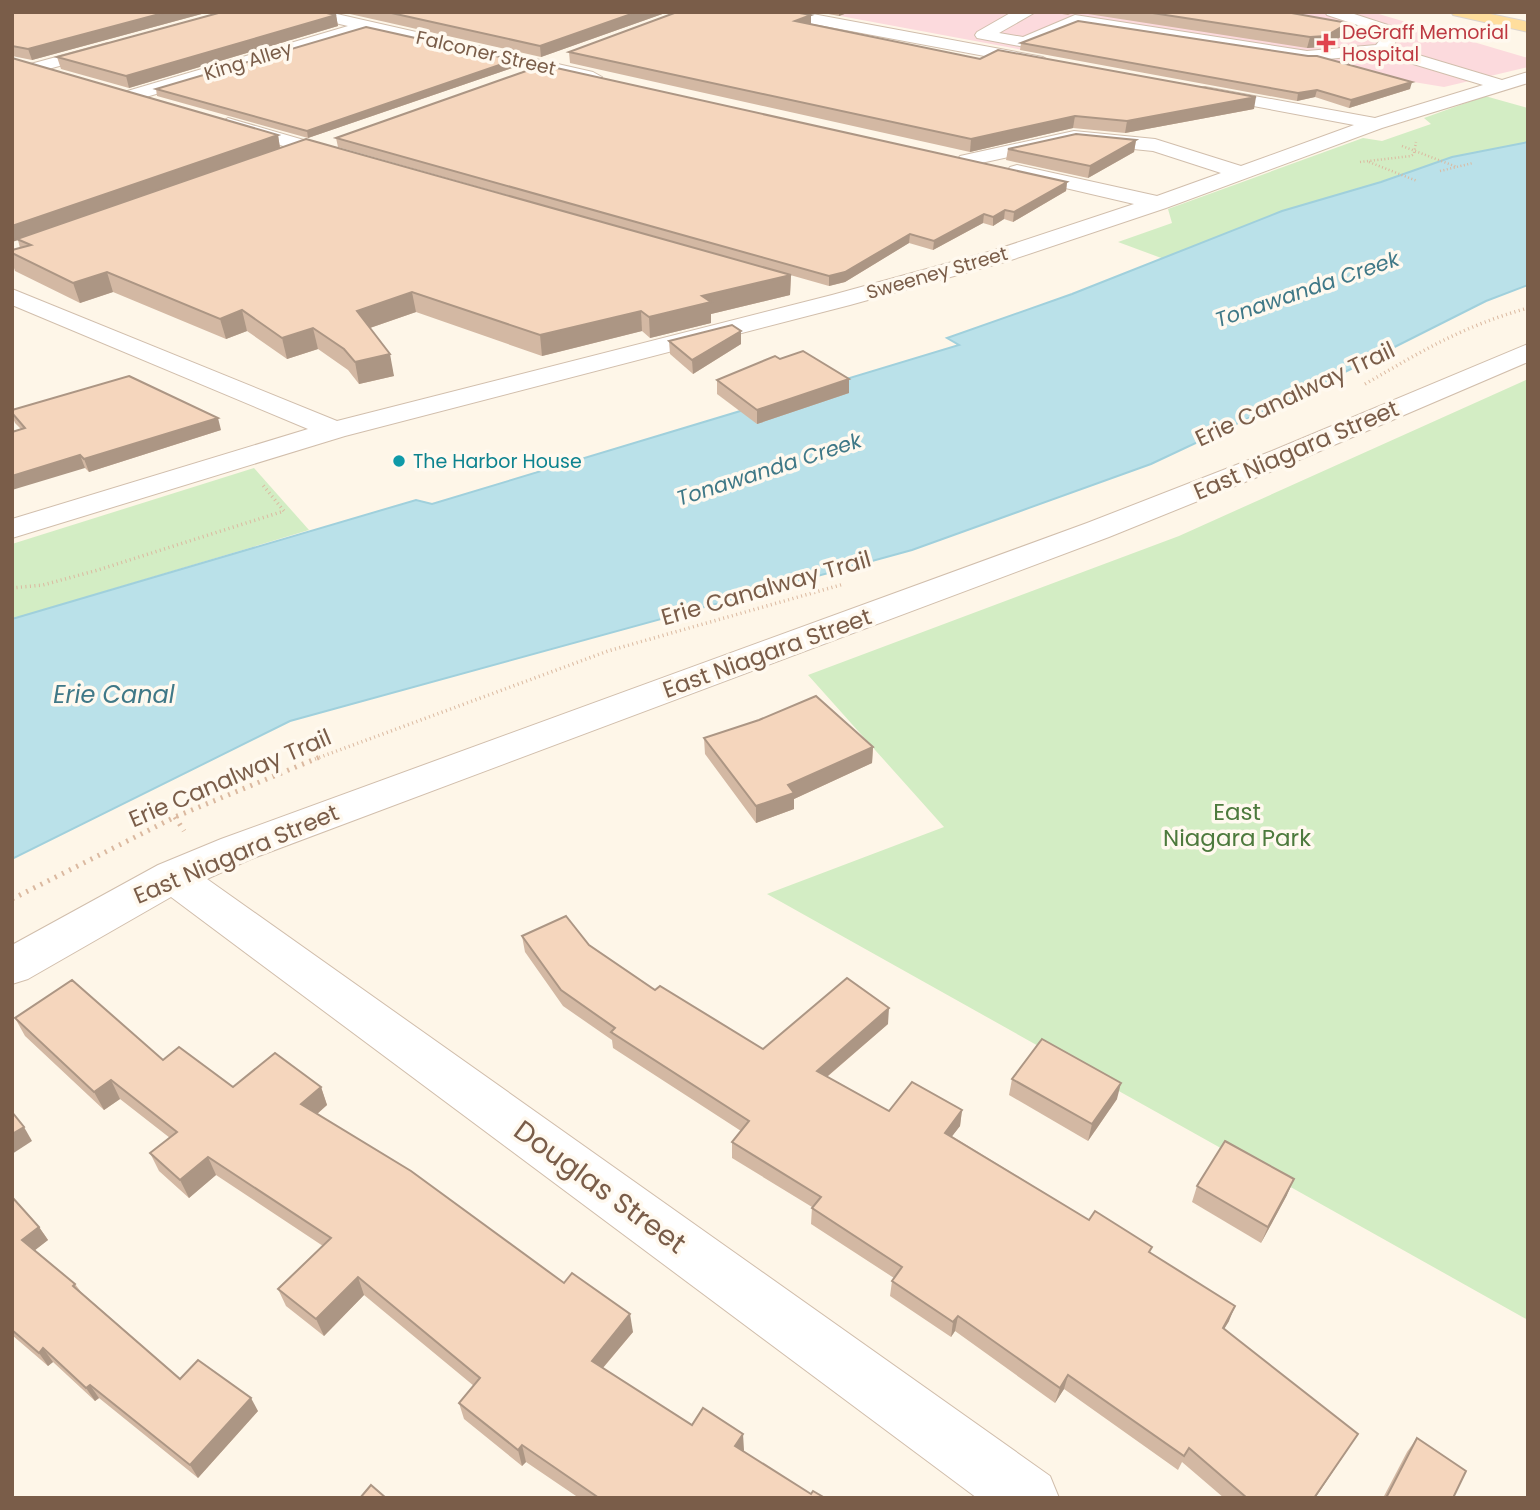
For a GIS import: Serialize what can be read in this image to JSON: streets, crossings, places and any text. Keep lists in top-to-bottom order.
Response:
{
  "streets": {
    "street": [
      "Falconer Street",
      "King Alley",
      "Sweeney Street",
      "East Niagara Street",
      "Douglas Street"
    ],
    "path": ["Erie Canalway Trail"]
  },
  "crossings": [
    ["Falconer Street", "King Alley"],
    ["East Niagara Street", "Douglas Street"]
  ],
  "water": ["Tonawanda Creek", "Erie Canal"],
  "parks": ["East Niagara Park"],
  "places": {
    "health": ["DeGraff Memorial Hospital"],
    "other": ["The Harbor House"]
  }
}
